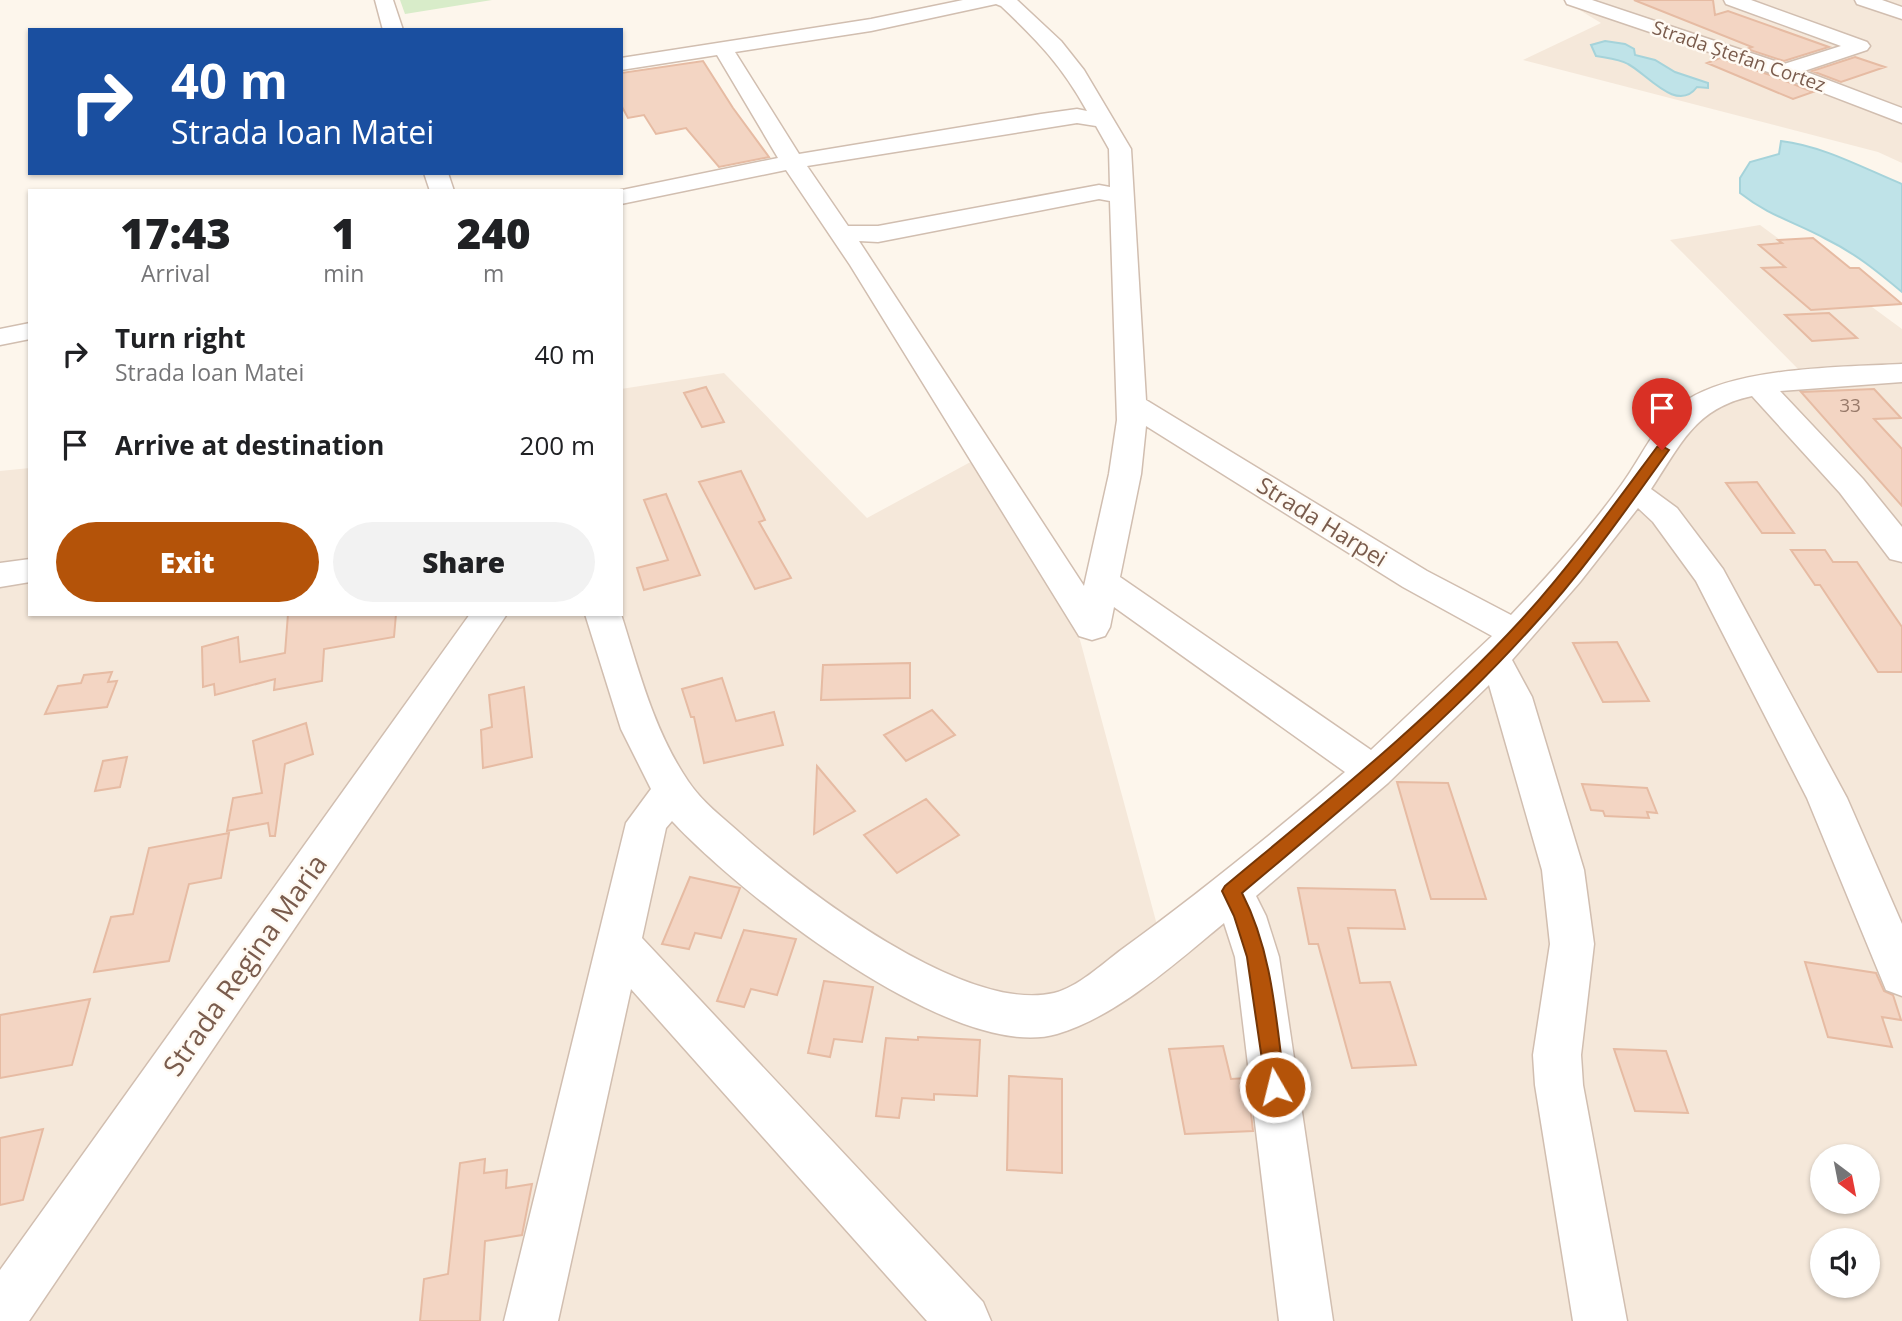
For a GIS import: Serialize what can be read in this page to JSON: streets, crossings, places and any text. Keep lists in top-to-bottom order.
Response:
{
  "streets": {
    "street": ["Strada Ștefan Cortez", "Strada Harpei", "Strada Regina Maria"]
  },
  "house_numbers": ["33"],
  "north": "bottom right",
  "page": {
    "turn": ["40 m", "Strada Ioan Matei"],
    "eta": [
      "17:43",
      "Arrival",
      "1",
      "min",
      "240",
      "m"
    ],
    "list": [
      {
        "name": "Turn right",
        "note": "Strada Ioan Matei",
        "value": "40 m"
      },
      {
        "name": "Arrive at destination",
        "value": "200 m"
      }
    ],
    "buttons": ["Exit", "Share"]
  }
}
